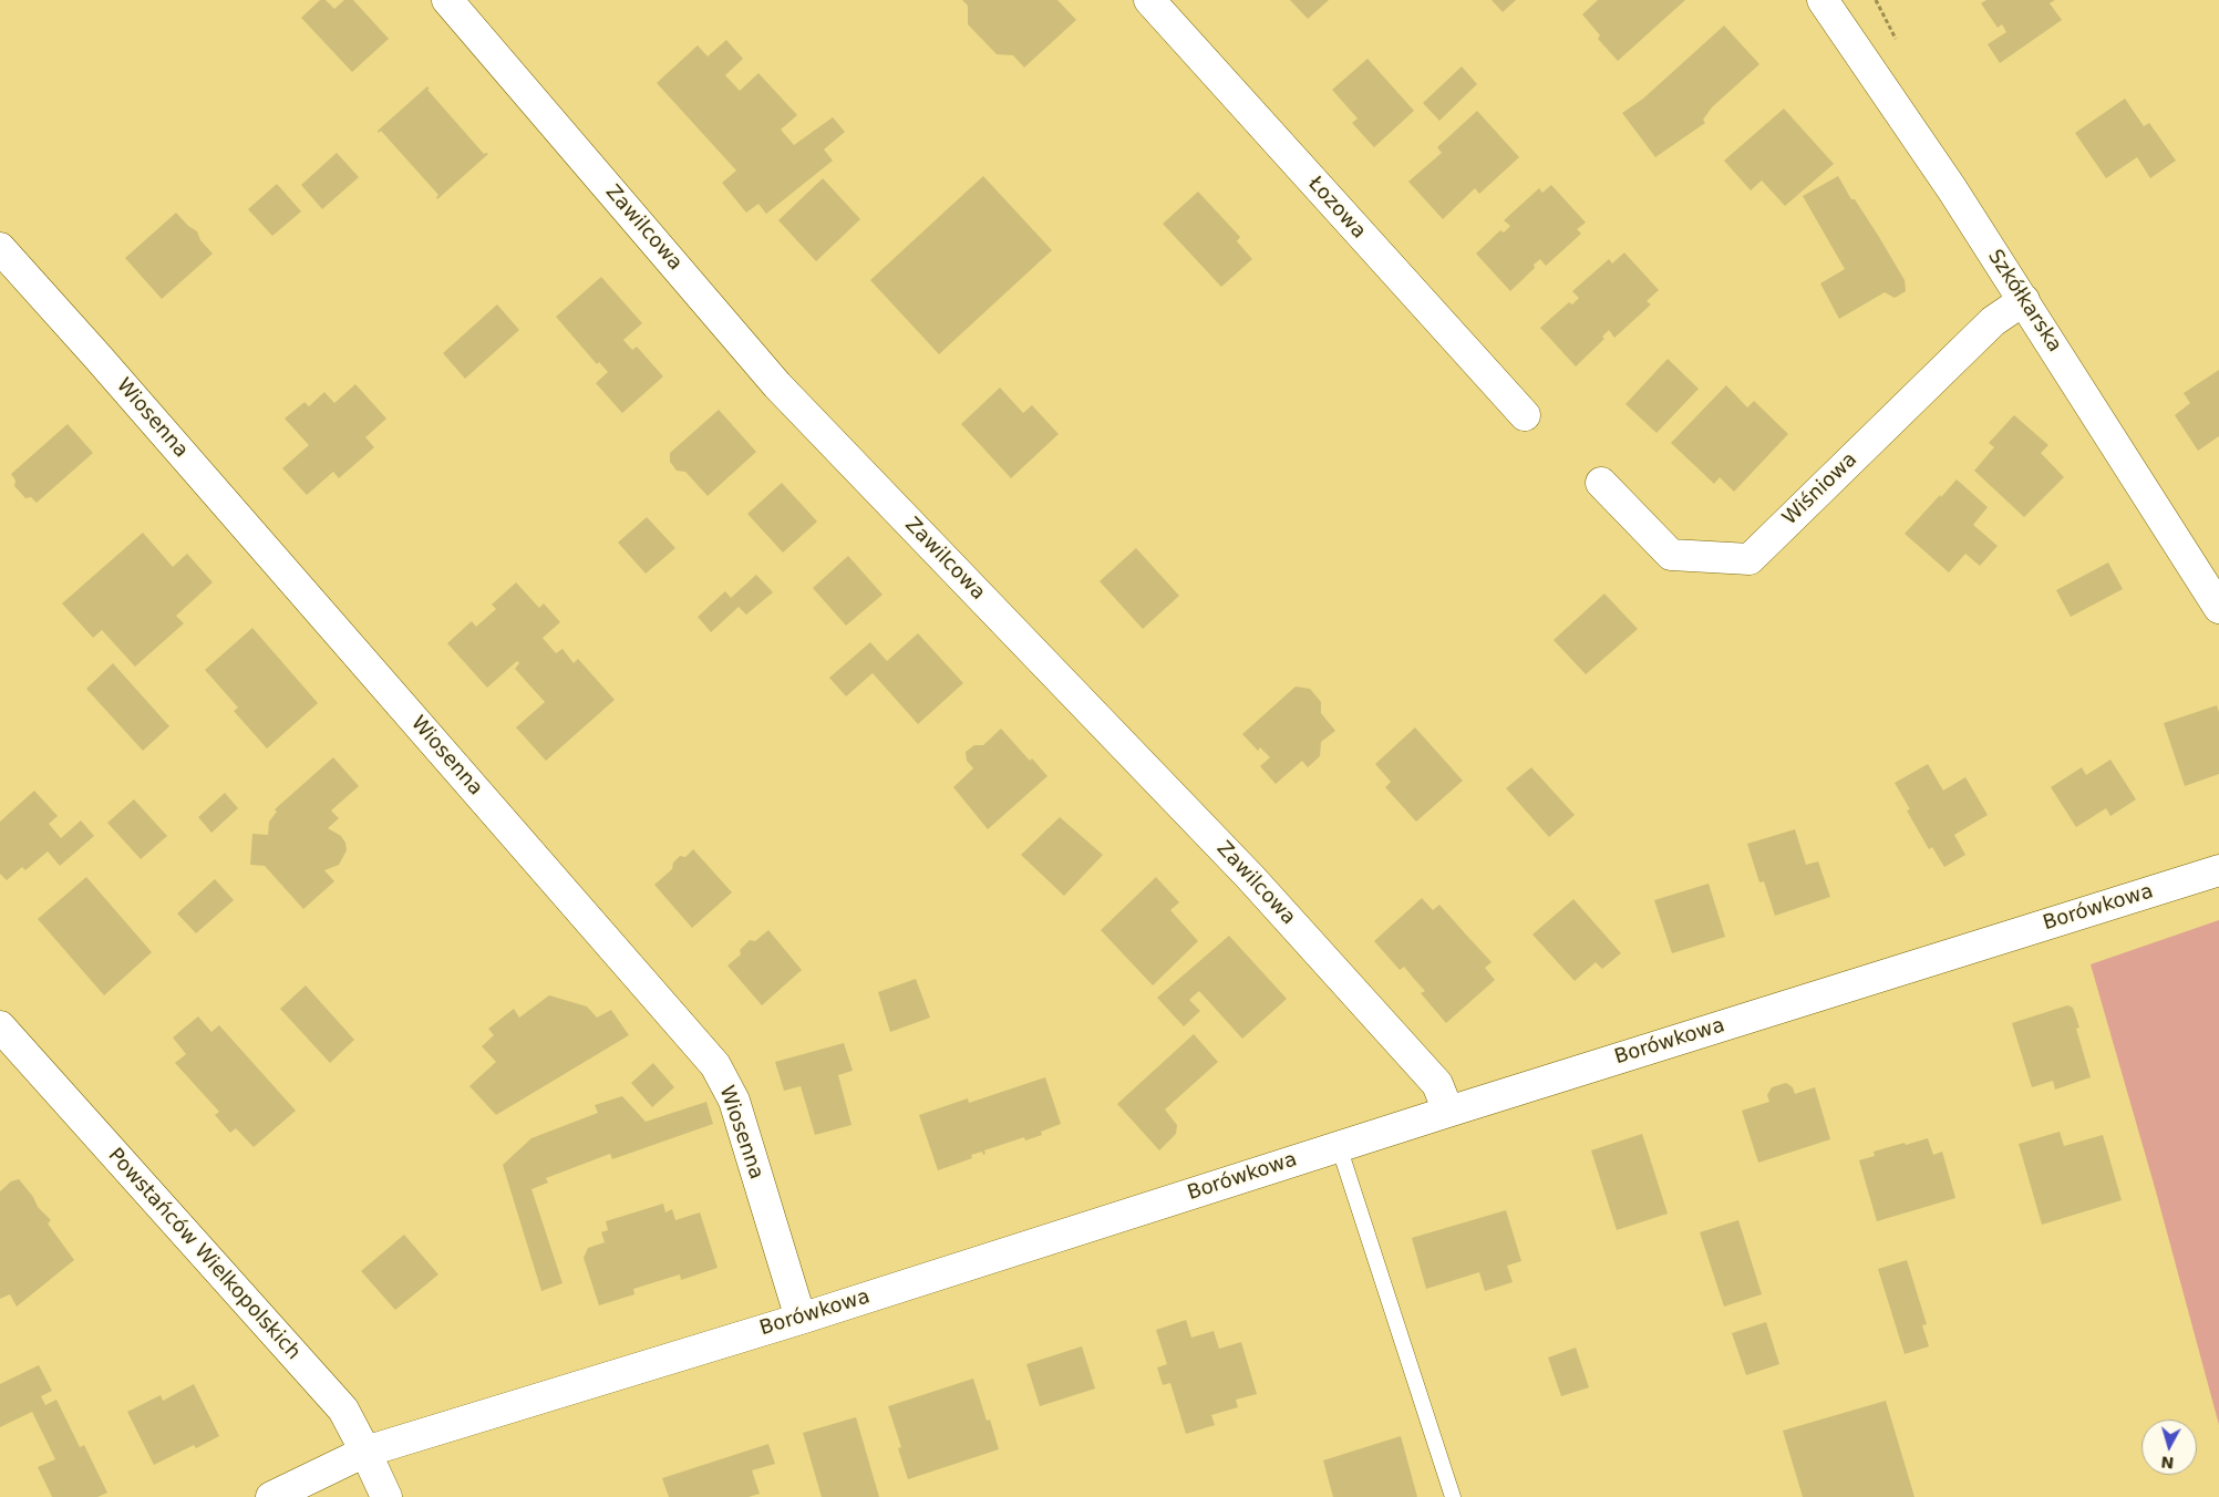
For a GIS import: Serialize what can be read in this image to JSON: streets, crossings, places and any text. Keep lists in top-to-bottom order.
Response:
{
  "streets": {
    "street": [
      "Łozowa",
      "Zawilcowa",
      "Szkółkarska",
      "Wiosenna",
      "Wiśniowa",
      "Borówkowa",
      "Powstańców Wielkopolskich"
    ]
  },
  "crossings": [
    ["Zawilcowa", "Borówkowa"],
    ["Szkółkarska", "Wiśniowa"],
    ["Wiosenna", "Borówkowa"],
    ["Borówkowa", "Powstańców Wielkopolskich"]
  ],
  "north": "bottom"
}
